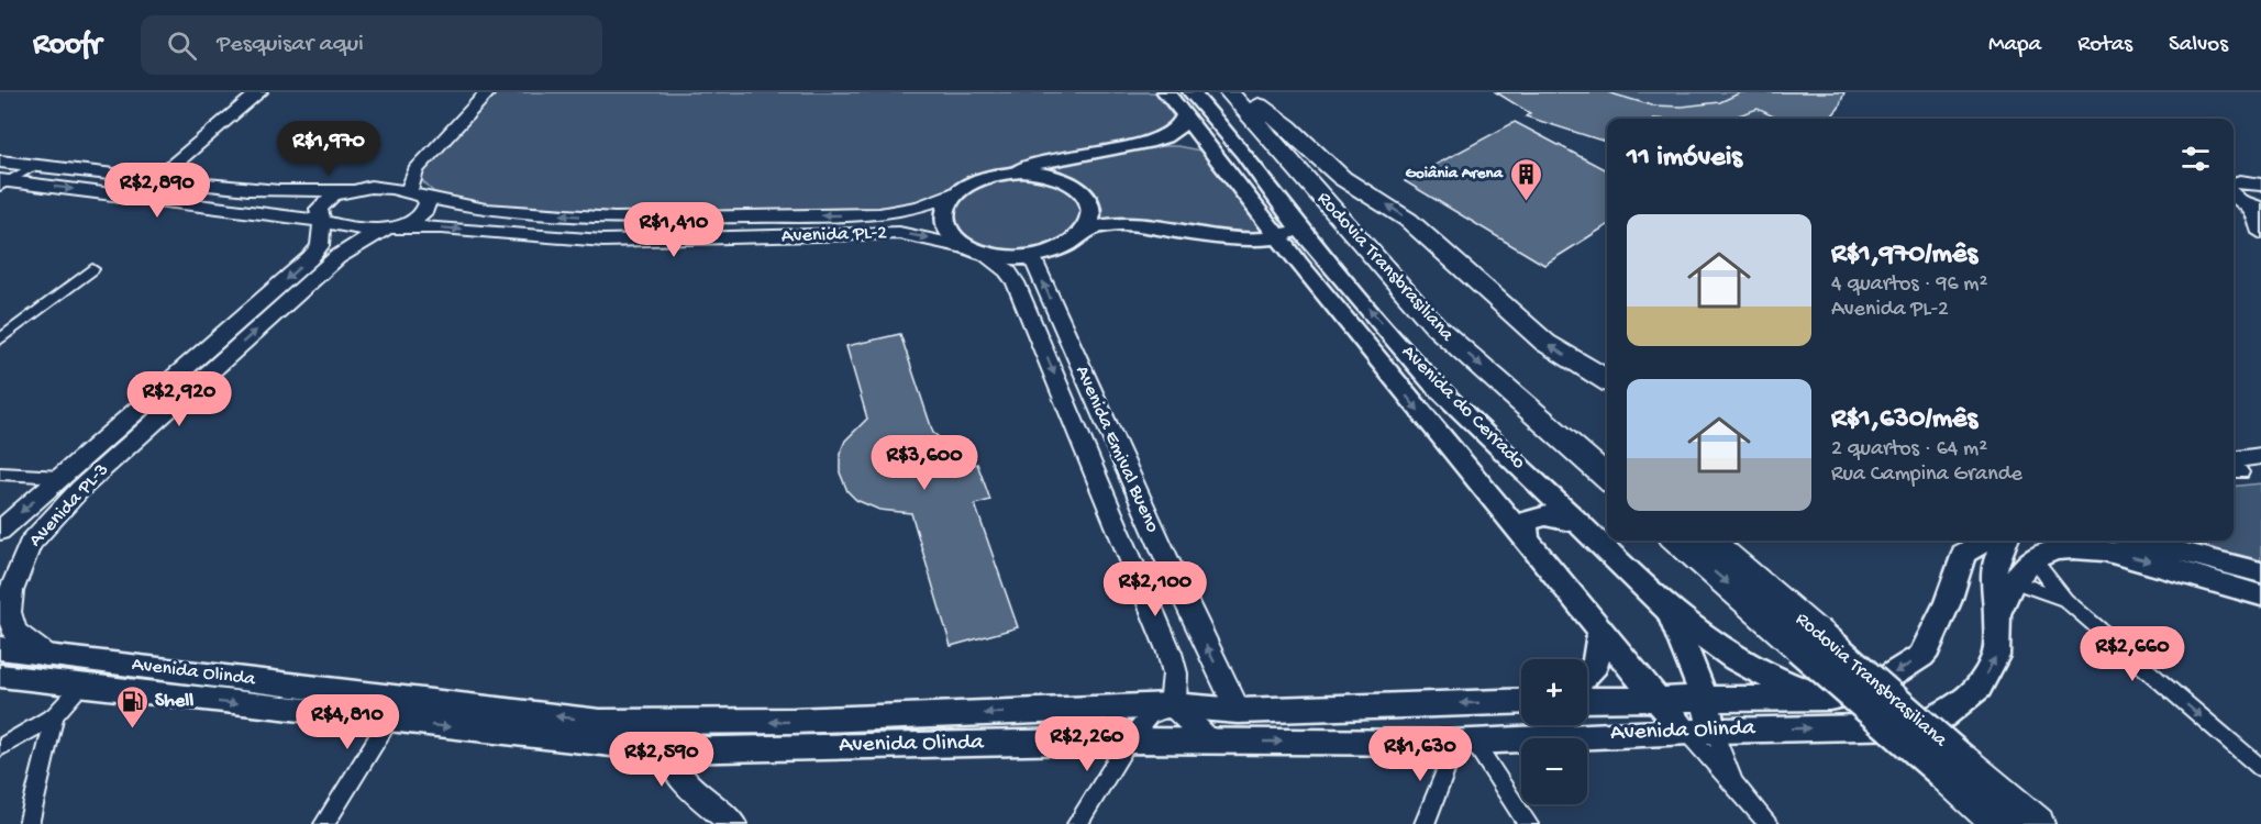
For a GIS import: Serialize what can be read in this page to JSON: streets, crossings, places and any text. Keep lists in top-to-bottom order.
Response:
{
  "streets": {
    "highway": ["Rodovia Transbrasiliana"],
    "main road": ["Avenida do Cerrado", "Avenida Olinda"],
    "street": ["Avenida PL-2", "Avenida Emival Bueno", "Avenida PL-3"]
  },
  "crossings": [
    ["Avenida PL-2", "Avenida Emival Bueno"],
    ["Avenida PL-2", "Avenida PL-3"],
    ["Avenida do Cerrado", "Avenida Olinda"],
    ["Avenida Emival Bueno", "Avenida Olinda"],
    ["Avenida PL-3", "Avenida Olinda"]
  ],
  "places": {
    "building": ["Goiânia Arena"],
    "fuel station": ["Shell"]
  },
  "page": {
    "header": "Roofr",
    "search": "Pesquisar aqui",
    "nav": ["Mapa", "Rotas", "Salvos"],
    "heading": "11 imóveis",
    "price": [
      "R$1,970",
      "R$2,890",
      "R$1,410",
      "R$2,920",
      "R$3,600",
      "R$2,100",
      "R$2,660",
      "R$4,810",
      "R$2,260",
      "R$1,630",
      "R$2,590"
    ],
    "list": [
      {
        "name": "R$1,970/mês",
        "note": "4 quartos · 96 m² · Avenida PL-2"
      },
      {
        "name": "R$1,630/mês",
        "note": "2 quartos · 64 m² · Rua Campina Grande"
      }
    ],
    "map_buttons": ["+", "−"]
  }
}
